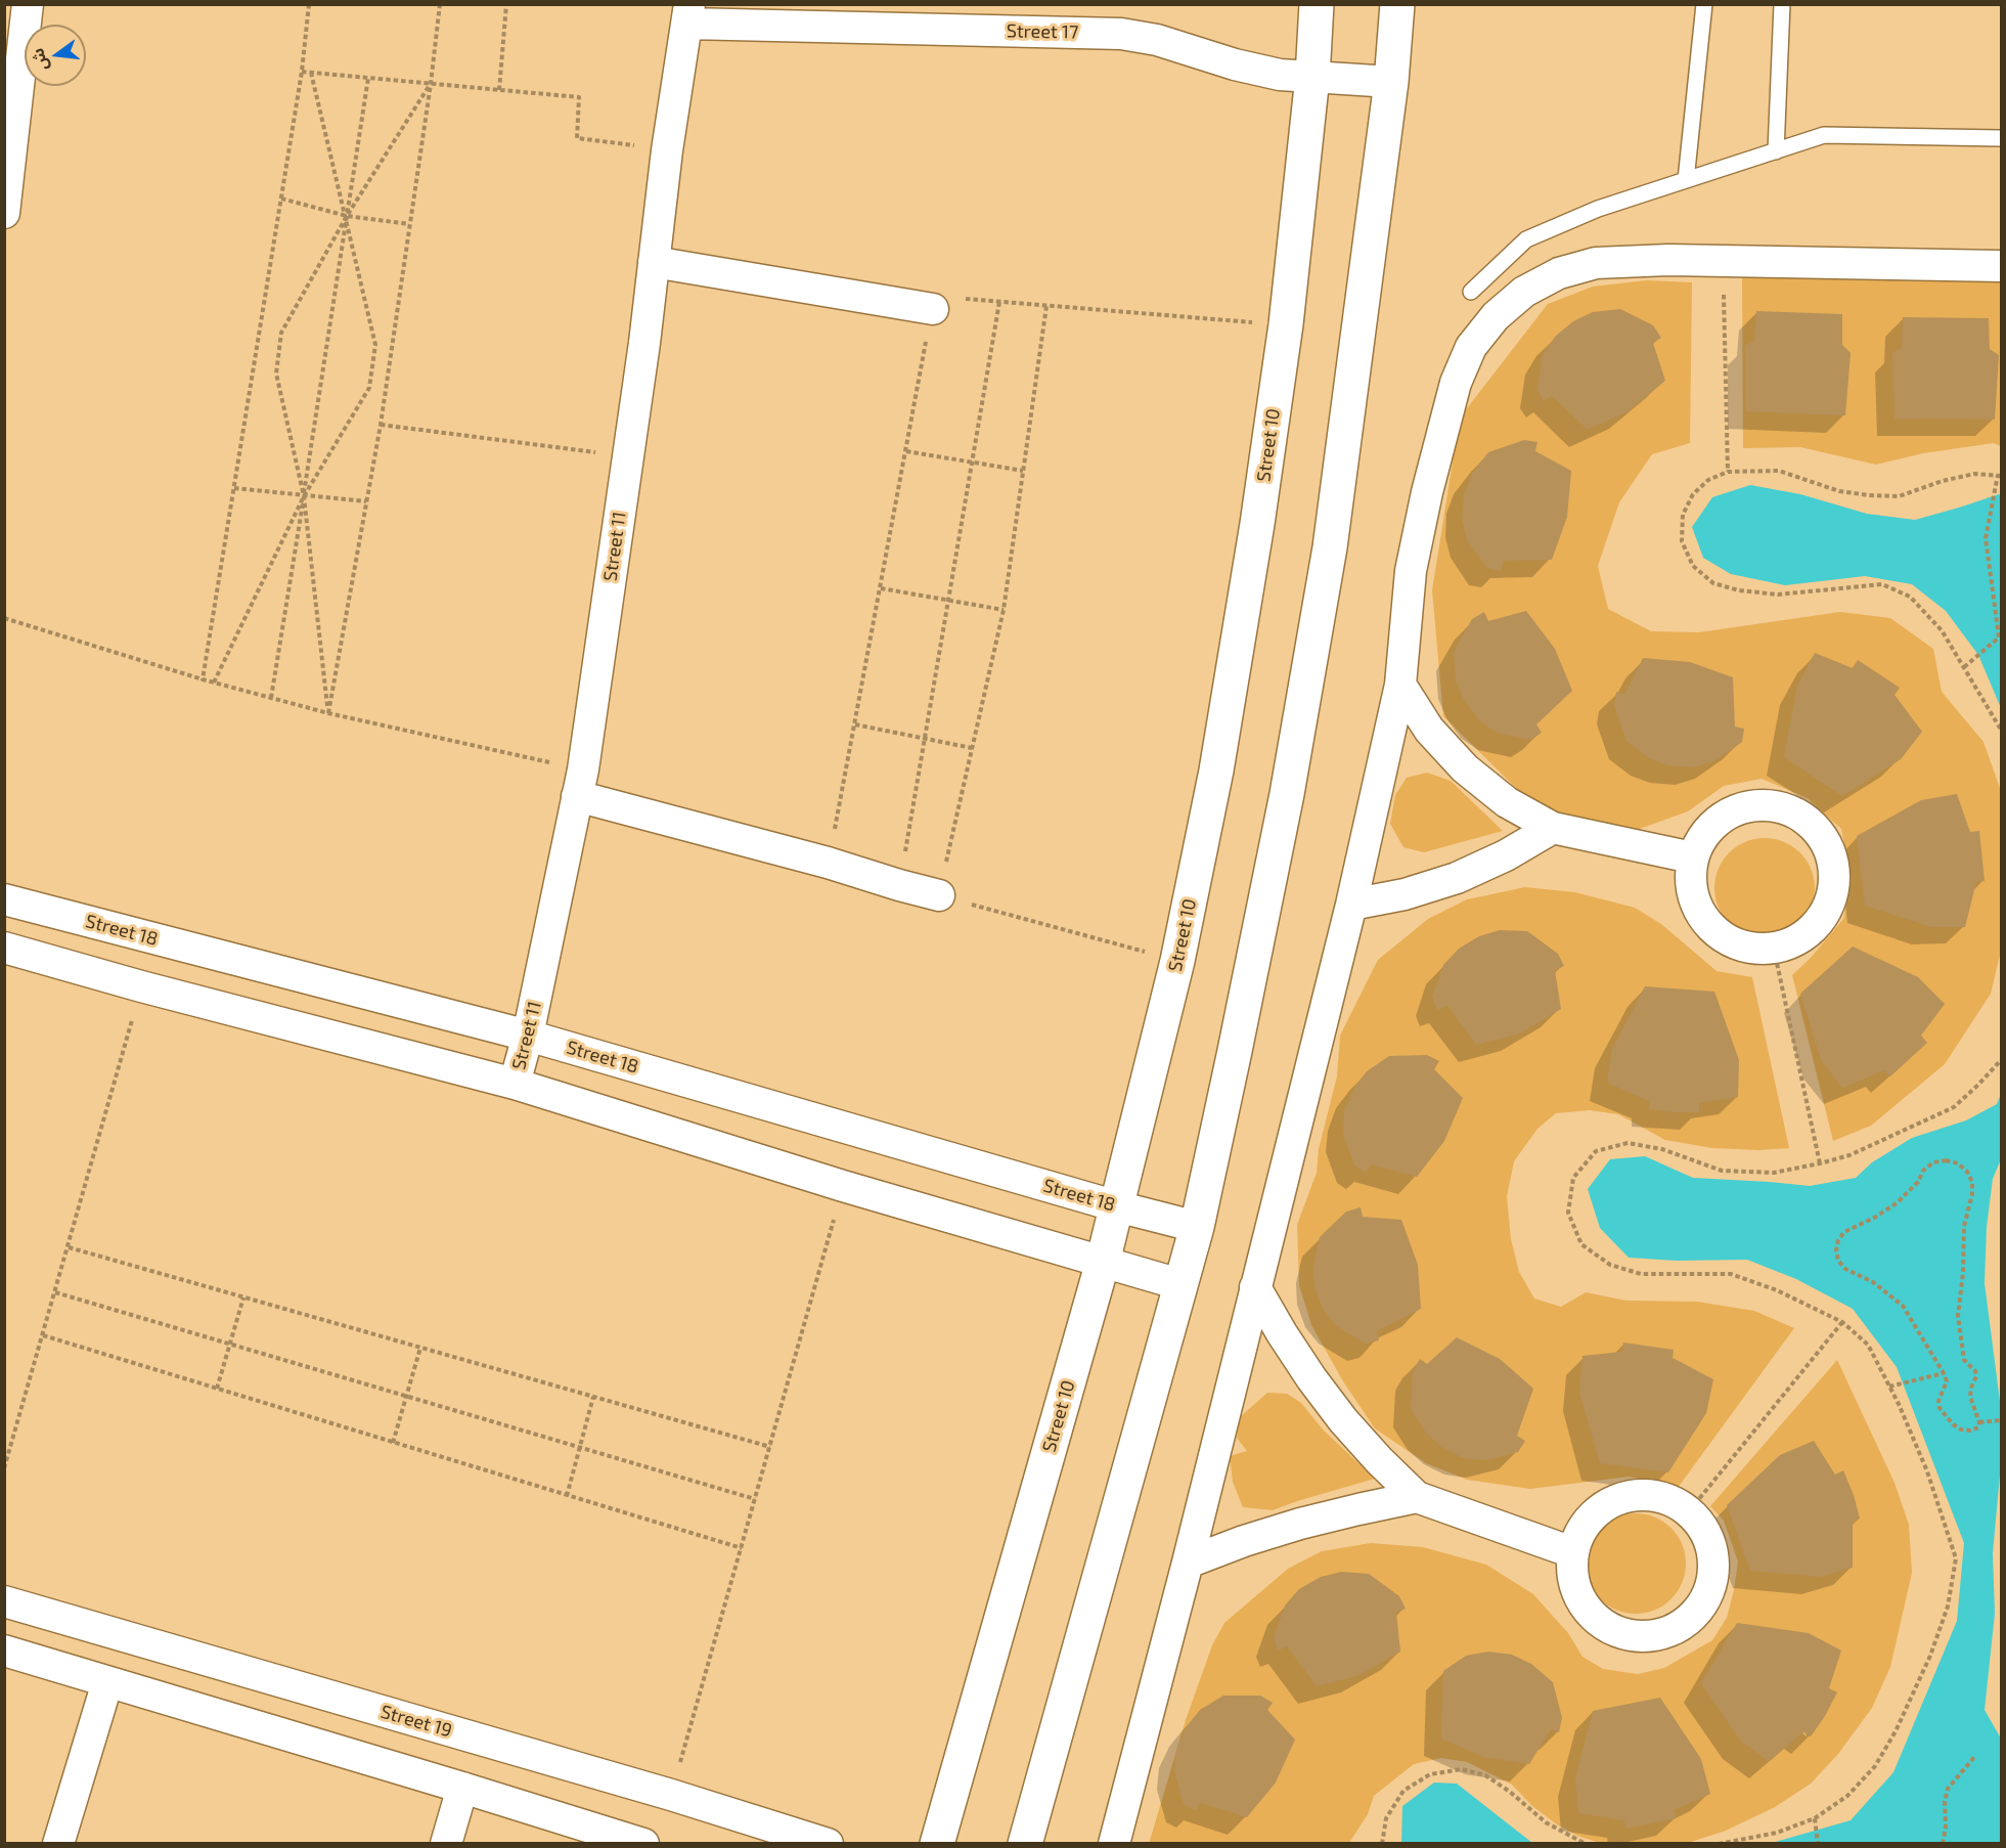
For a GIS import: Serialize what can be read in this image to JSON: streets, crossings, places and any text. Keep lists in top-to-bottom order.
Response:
{
  "streets": {
    "street": [
      "Street 17",
      "Street 10",
      "Street 11",
      "Street 18",
      "Street 19"
    ]
  },
  "crossings": [
    ["Street 17", "Street 10"],
    ["Street 17", "Street 11"],
    ["Street 10", "Street 18"],
    ["Street 11", "Street 18"]
  ],
  "north": "left"
}
